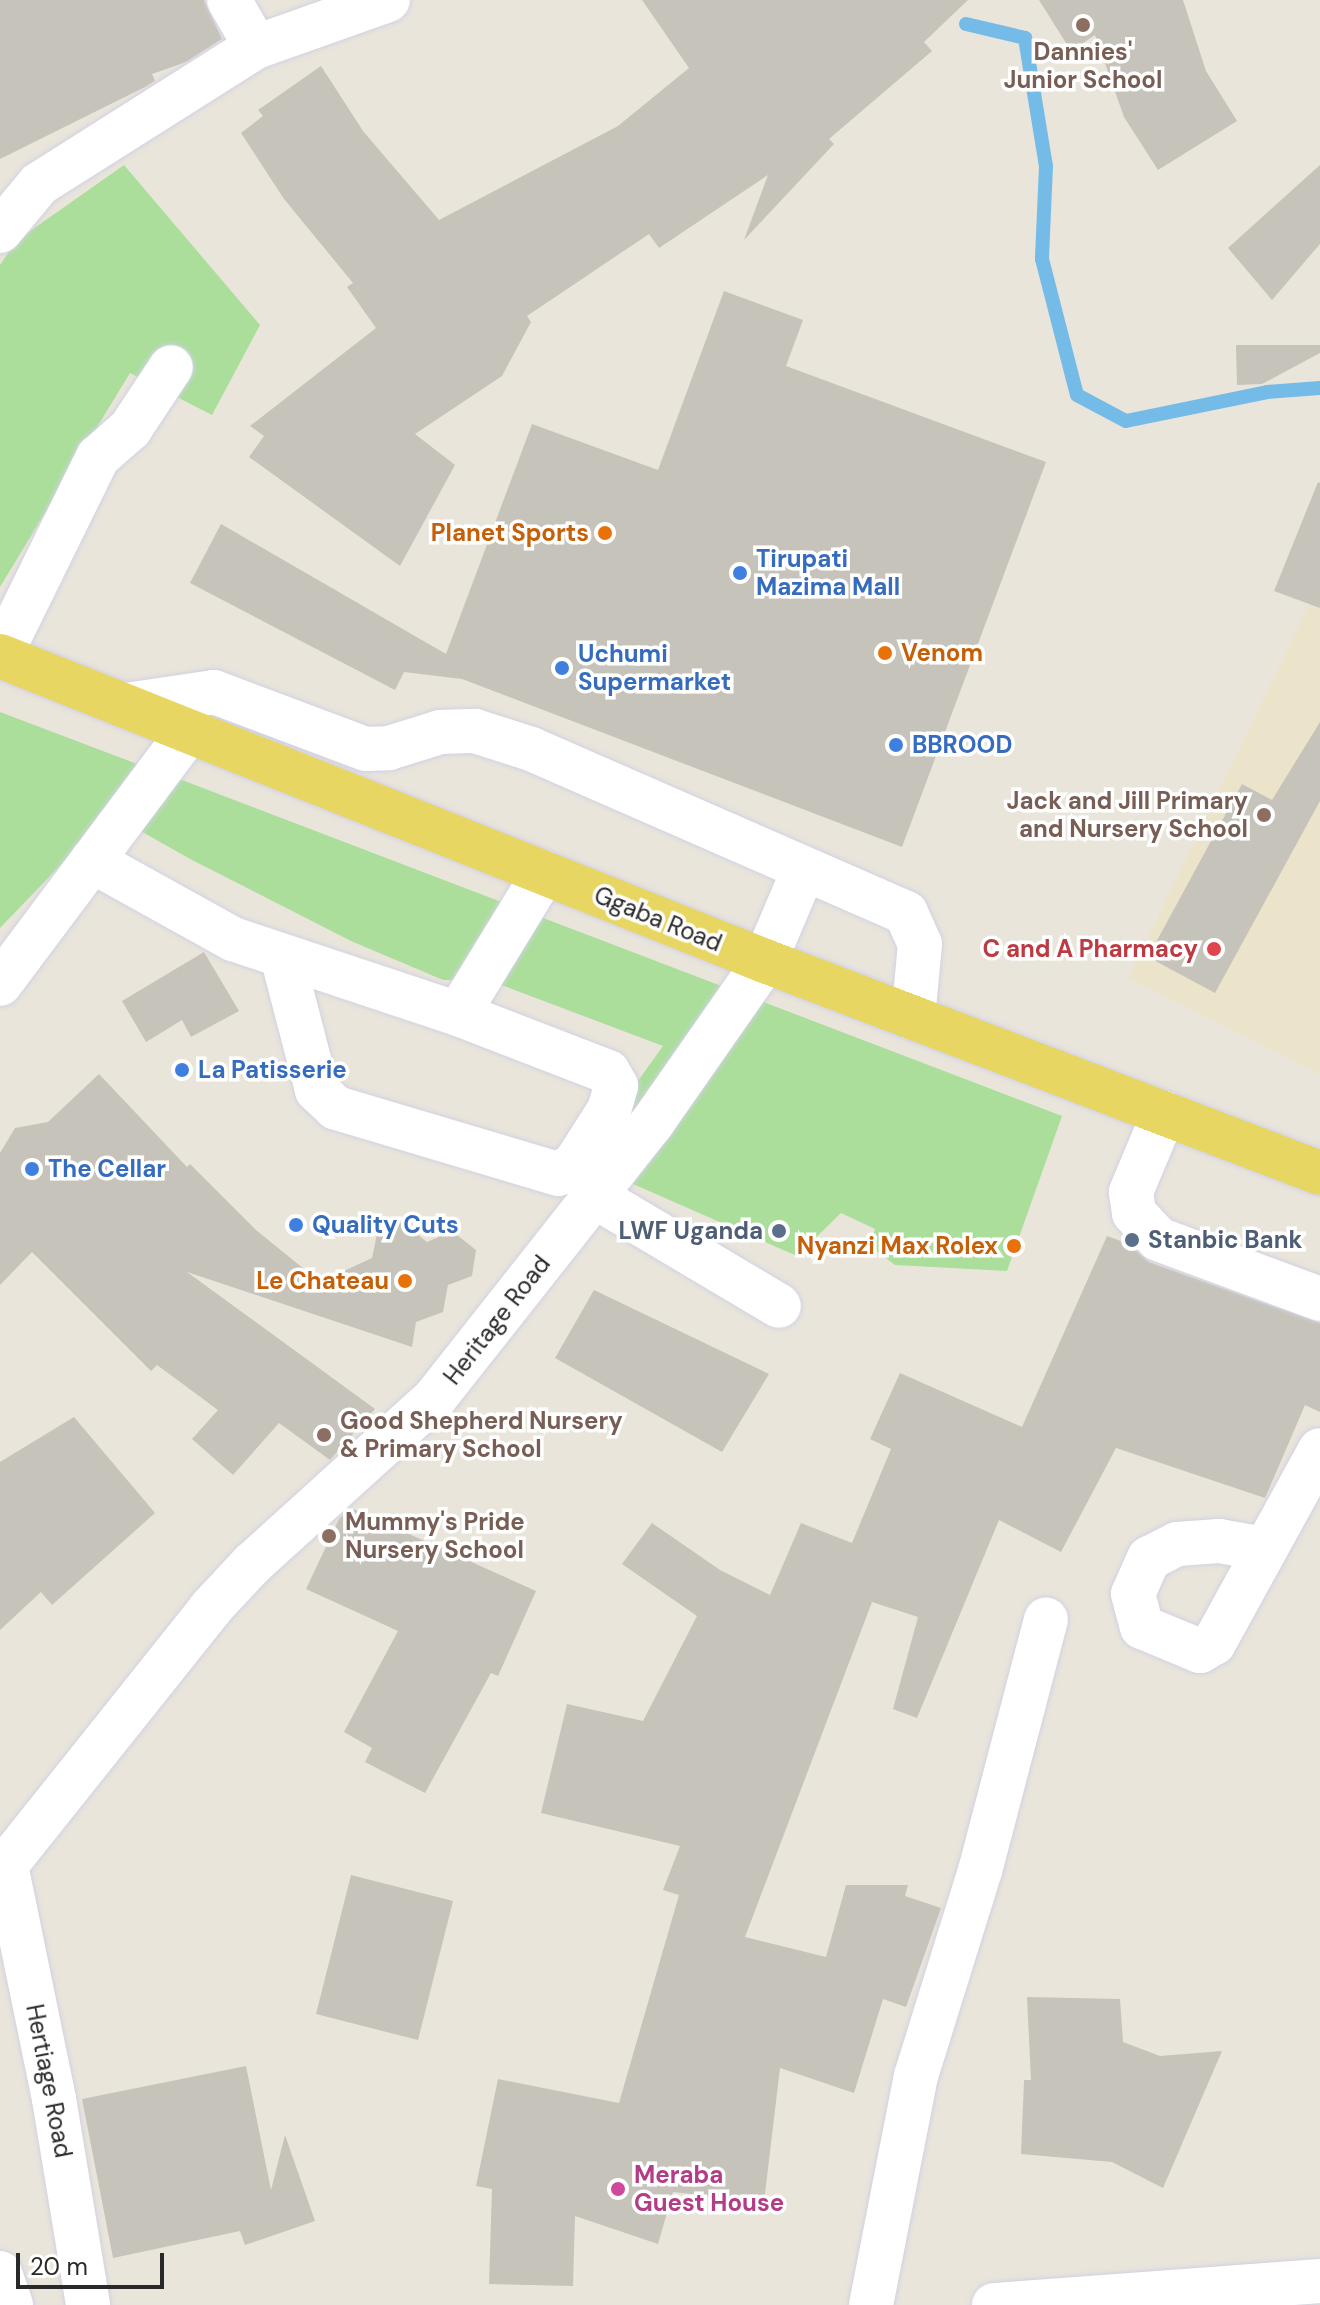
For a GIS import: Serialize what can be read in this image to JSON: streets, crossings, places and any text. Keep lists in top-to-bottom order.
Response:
{
  "streets": {
    "main road": ["Ggaba Road"],
    "street": ["Heritage Road", "Hertiage Road"]
  },
  "crossings": [
    ["Ggaba Road", "Heritage Road"],
    ["Heritage Road", "Hertiage Road"]
  ],
  "places": [
    "Dannies' Junior School",
    "Planet Sports",
    "Tirupati Mazima Mall",
    "Venom",
    "Uchumi Supermarket",
    "BBROOD",
    "Jack and Jill Primary and Nursery School",
    "C and A Pharmacy",
    "La Patisserie",
    "The Cellar",
    "Quality Cuts",
    "LWF Uganda",
    "Stanbic Bank",
    "Nyanzi Max Rolex",
    "Le Chateau",
    "Good Shepherd Nursery & Primary School",
    "Mummy's Pride Nursery School",
    "Meraba Guest House"
  ],
  "scale_bar": "20 m"
}
